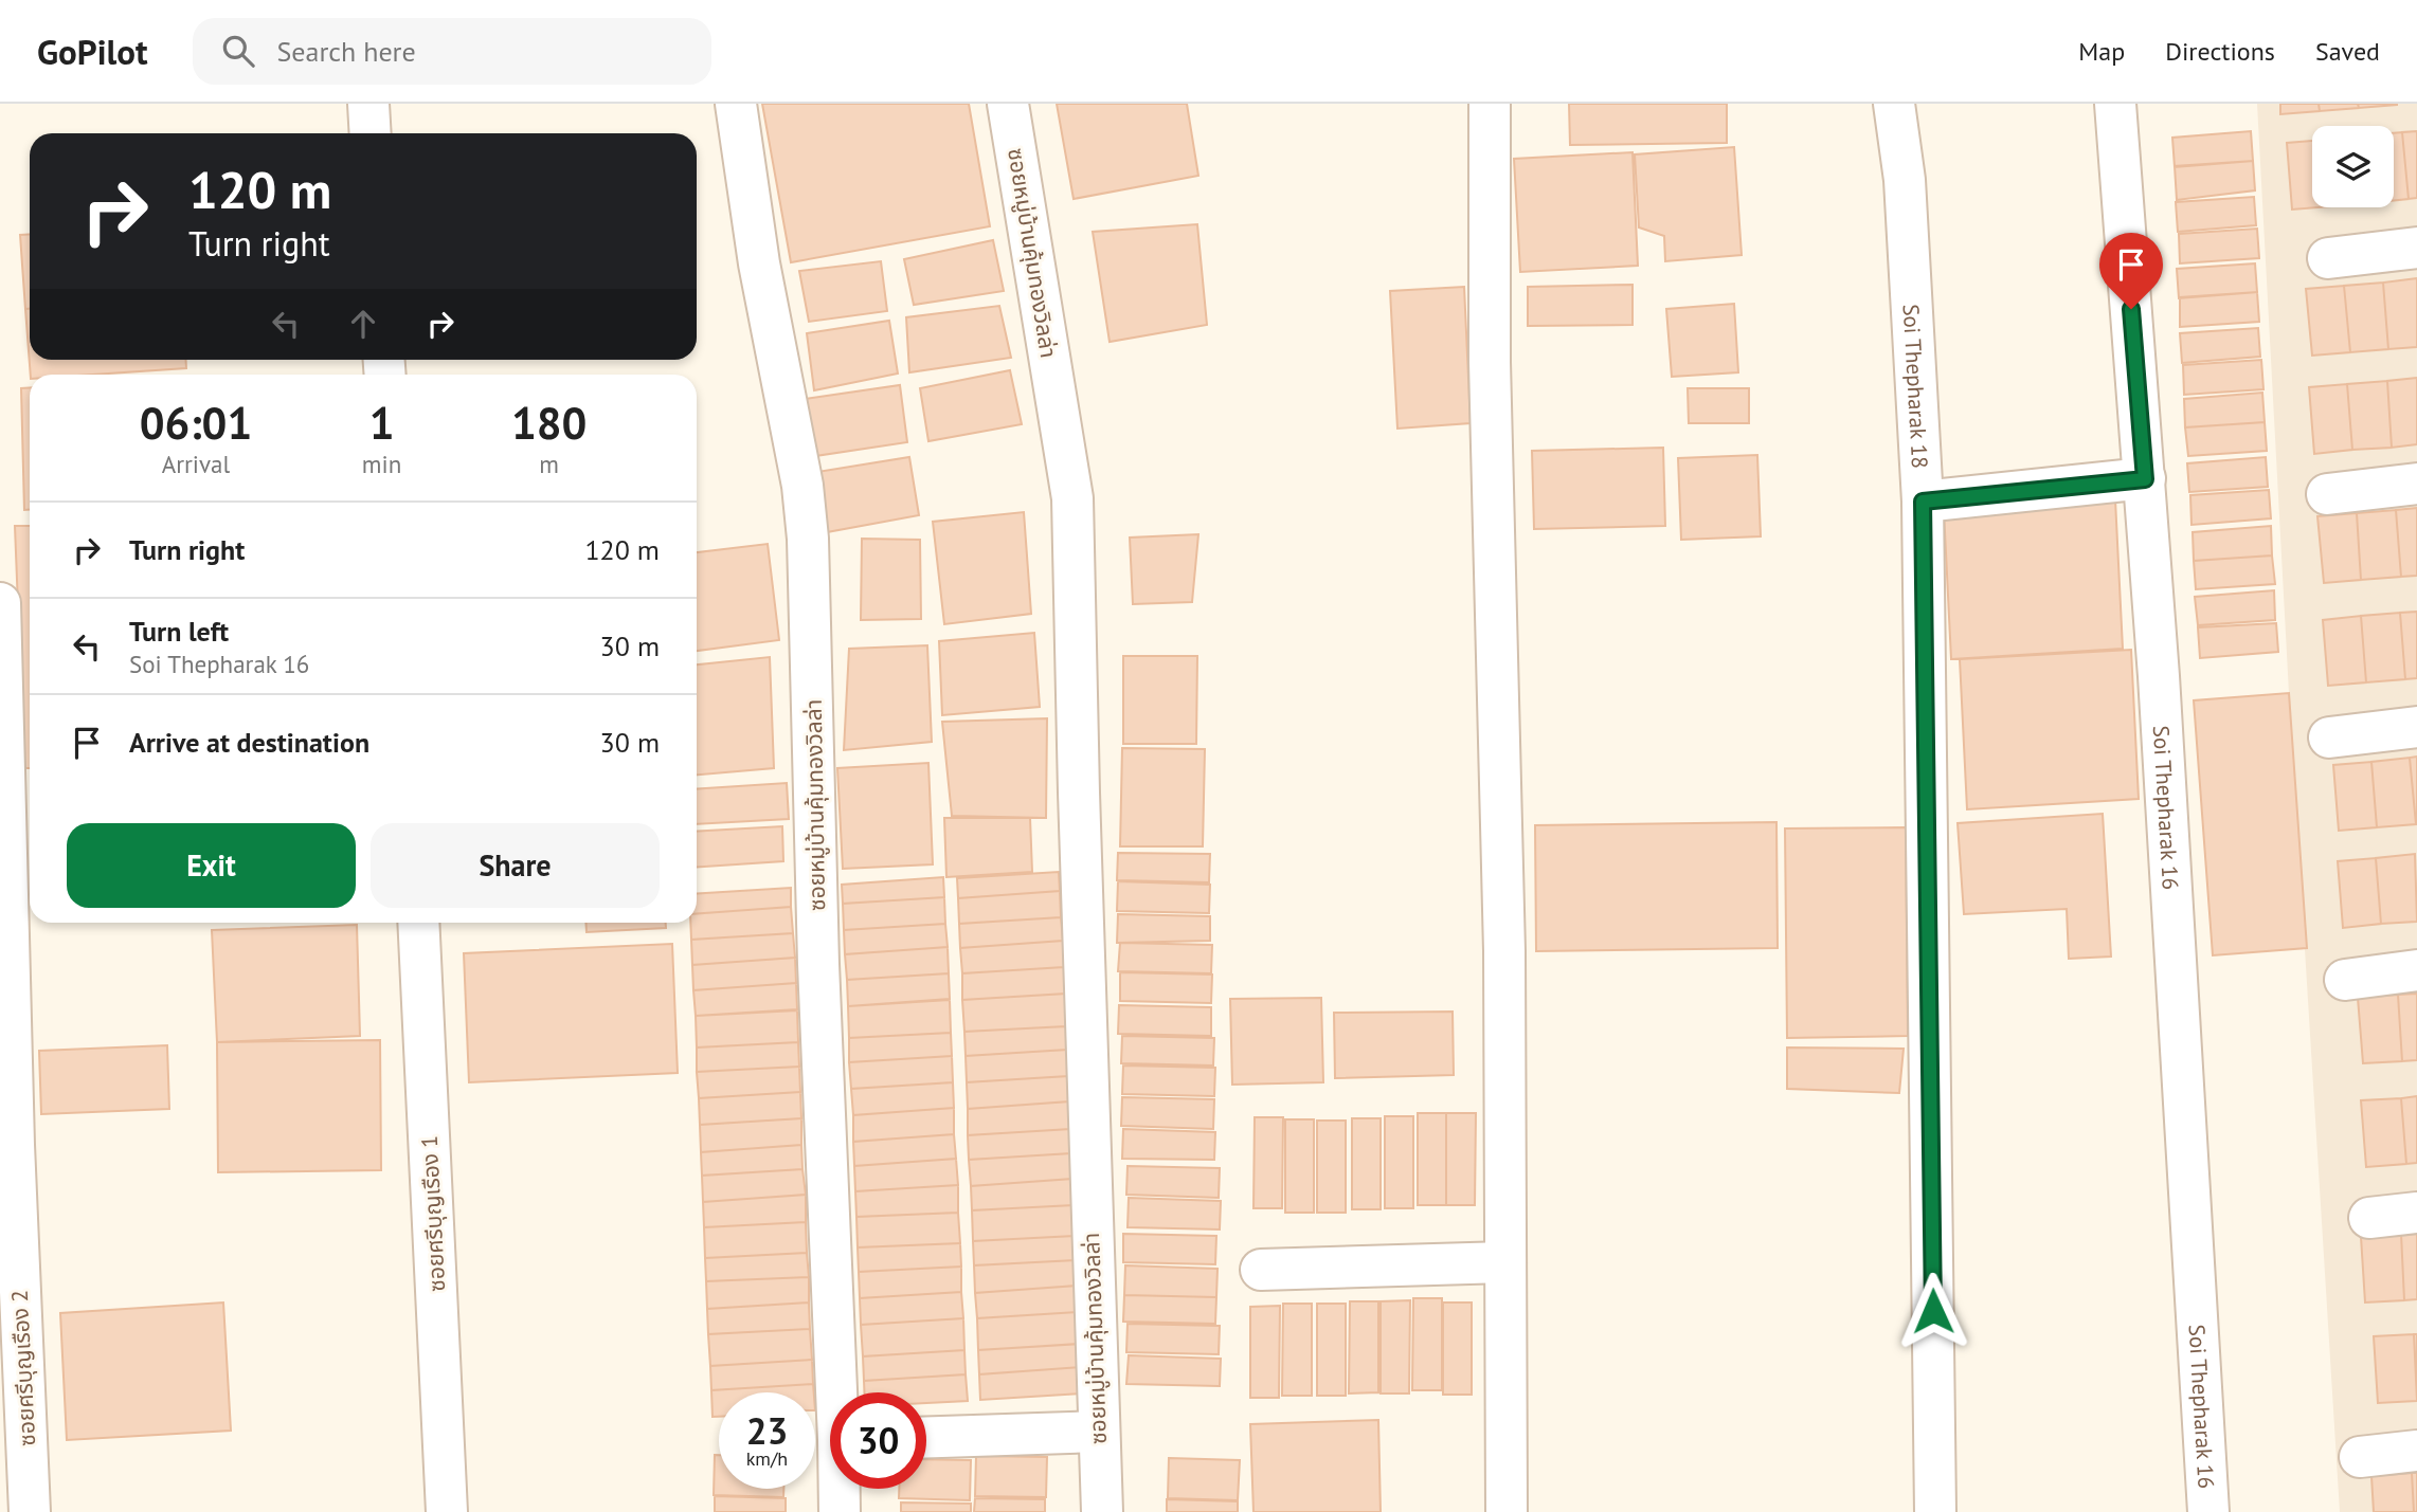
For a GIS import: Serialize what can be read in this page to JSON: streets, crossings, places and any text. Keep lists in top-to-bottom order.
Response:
{
  "streets": {
    "street": [
      "ซอยหมู่บ้านคุ้มทองวิลล่า",
      "Soi Thepharak 18",
      "Soi Thepharak 16",
      "ซอยศรีบุญเรือง 1",
      "ซอยศรีบุญเรือง 2"
    ]
  },
  "page": {
    "header": "GoPilot",
    "search": "Search here",
    "nav": ["Map", "Directions", "Saved"],
    "turn": ["120 m", "Turn right"],
    "eta": [
      "06:01",
      "Arrival",
      "1",
      "min",
      "180",
      "m"
    ],
    "list": [
      {
        "name": "Turn right",
        "value": "120 m"
      },
      {
        "name": "Turn left",
        "note": "Soi Thepharak 16",
        "value": "30 m"
      },
      {
        "name": "Arrive at destination",
        "value": "30 m"
      }
    ],
    "buttons": ["Exit", "Share"],
    "speed": "23 km/h",
    "limit": "30"
  }
}
